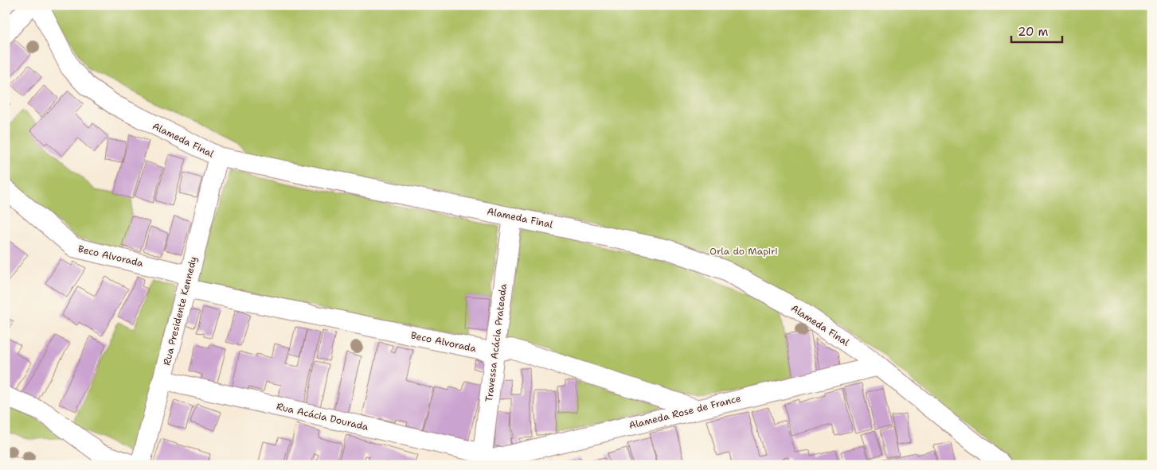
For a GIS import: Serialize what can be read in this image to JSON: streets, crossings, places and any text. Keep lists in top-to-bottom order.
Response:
{
  "streets": {
    "street": [
      "Alameda Final",
      "Beco Alvorada",
      "Rua Presidente Kennedy",
      "Travessa Acácia Prateada",
      "Alameda Rose de France",
      "Rua Acácia Dourada"
    ]
  },
  "crossings": [
    ["Alameda Final", "Rua Presidente Kennedy"],
    ["Alameda Final", "Travessa Acácia Prateada"],
    ["Alameda Final", "Alameda Rose de France"],
    ["Beco Alvorada", "Rua Presidente Kennedy"],
    ["Beco Alvorada", "Travessa Acácia Prateada"],
    ["Beco Alvorada", "Alameda Rose de France"],
    ["Rua Presidente Kennedy", "Rua Acácia Dourada"],
    ["Travessa Acácia Prateada", "Alameda Rose de France"],
    ["Travessa Acácia Prateada", "Rua Acácia Dourada"],
    ["Alameda Rose de France", "Rua Acácia Dourada"]
  ],
  "parks": ["Orla do Mapiri"],
  "scale_bar": "20 m"
}
